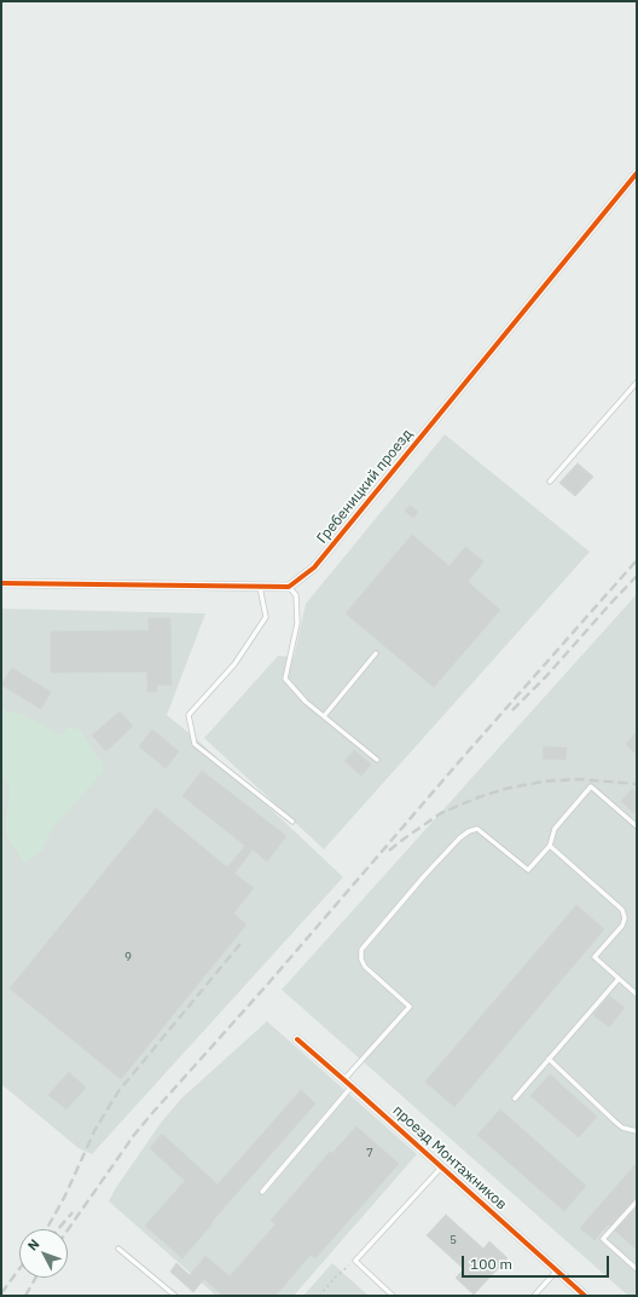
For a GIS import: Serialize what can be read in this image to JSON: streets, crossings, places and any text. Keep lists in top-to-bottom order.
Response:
{
  "streets": {
    "street": ["Гребеницкий проезд", "проезд Монтажников"]
  },
  "house_numbers": ["9", "7", "5"],
  "scale_bar": "100 m",
  "north": "top left"
}
